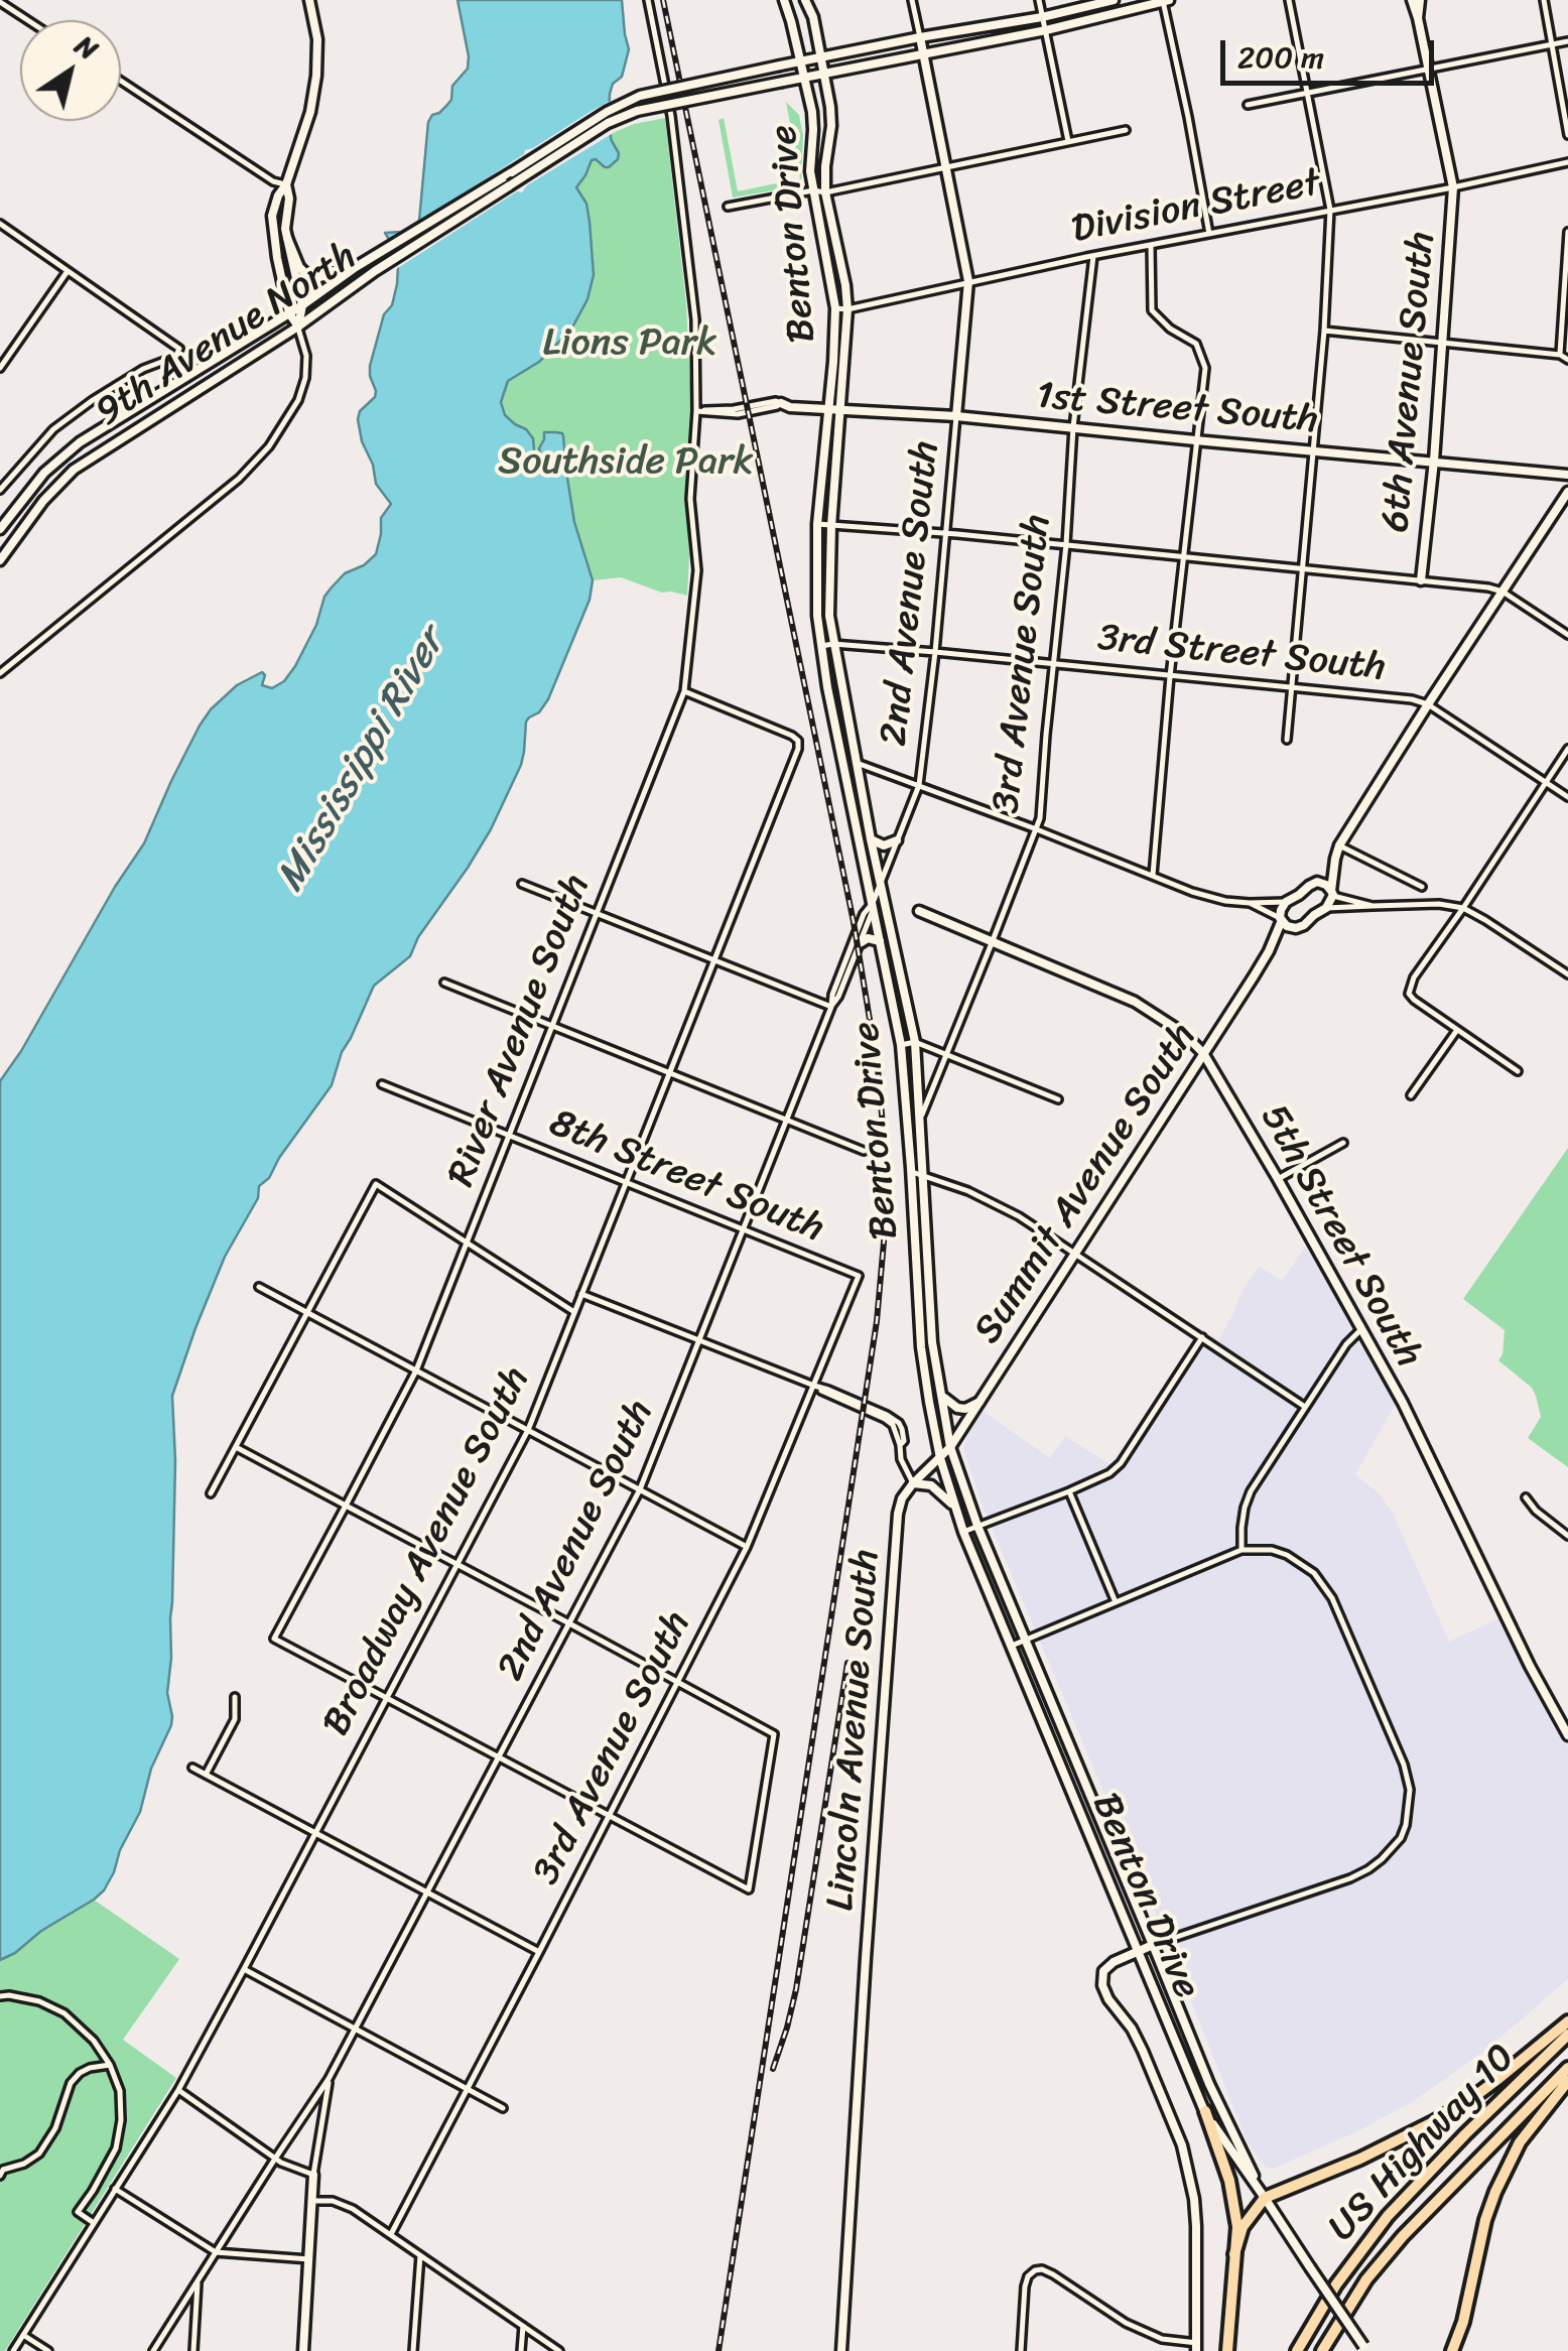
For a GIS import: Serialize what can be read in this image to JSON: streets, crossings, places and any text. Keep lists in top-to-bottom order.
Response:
{
  "streets": {
    "highway": ["US Highway 10"],
    "main road": [
      "Benton Drive",
      "9th Avenue North",
      "6th Avenue South",
      "1st Street South",
      "2nd Avenue South",
      "Summit Avenue South",
      "5th Street South",
      "Lincoln Avenue South"
    ],
    "street": [
      "Division Street",
      "3rd Street South",
      "3rd Avenue South",
      "River Avenue South",
      "8th Street South",
      "Broadway Avenue South"
    ]
  },
  "crossings": [
    ["Division Street", "Benton Drive"],
    ["Division Street", "6th Avenue South"],
    ["Division Street", "2nd Avenue South"],
    ["Division Street", "3rd Avenue South"],
    ["Benton Drive", "9th Avenue North"],
    ["Benton Drive", "1st Street South"],
    ["Benton Drive", "2nd Avenue South"],
    ["Benton Drive", "3rd Street South"],
    ["Benton Drive", "3rd Avenue South"],
    ["Benton Drive", "Summit Avenue South"],
    ["Benton Drive", "Lincoln Avenue South"],
    ["9th Avenue North", "2nd Avenue South"],
    ["6th Avenue South", "1st Street South"],
    ["1st Street South", "2nd Avenue South"],
    ["1st Street South", "3rd Avenue South"],
    ["1st Street South", "River Avenue South"],
    ["2nd Avenue South", "3rd Street South"],
    ["2nd Avenue South", "8th Street South"],
    ["3rd Street South", "3rd Avenue South"],
    ["3rd Avenue South", "8th Street South"],
    ["3rd Avenue South", "5th Street South"],
    ["River Avenue South", "8th Street South"],
    ["River Avenue South", "Broadway Avenue South"],
    ["8th Street South", "Broadway Avenue South"],
    ["Summit Avenue South", "5th Street South"],
    ["Summit Avenue South", "Lincoln Avenue South"]
  ],
  "water": ["Mississippi River"],
  "parks": ["Lions Park", "Southside Park"],
  "scale_bar": "200 m",
  "north": "top right"
}
